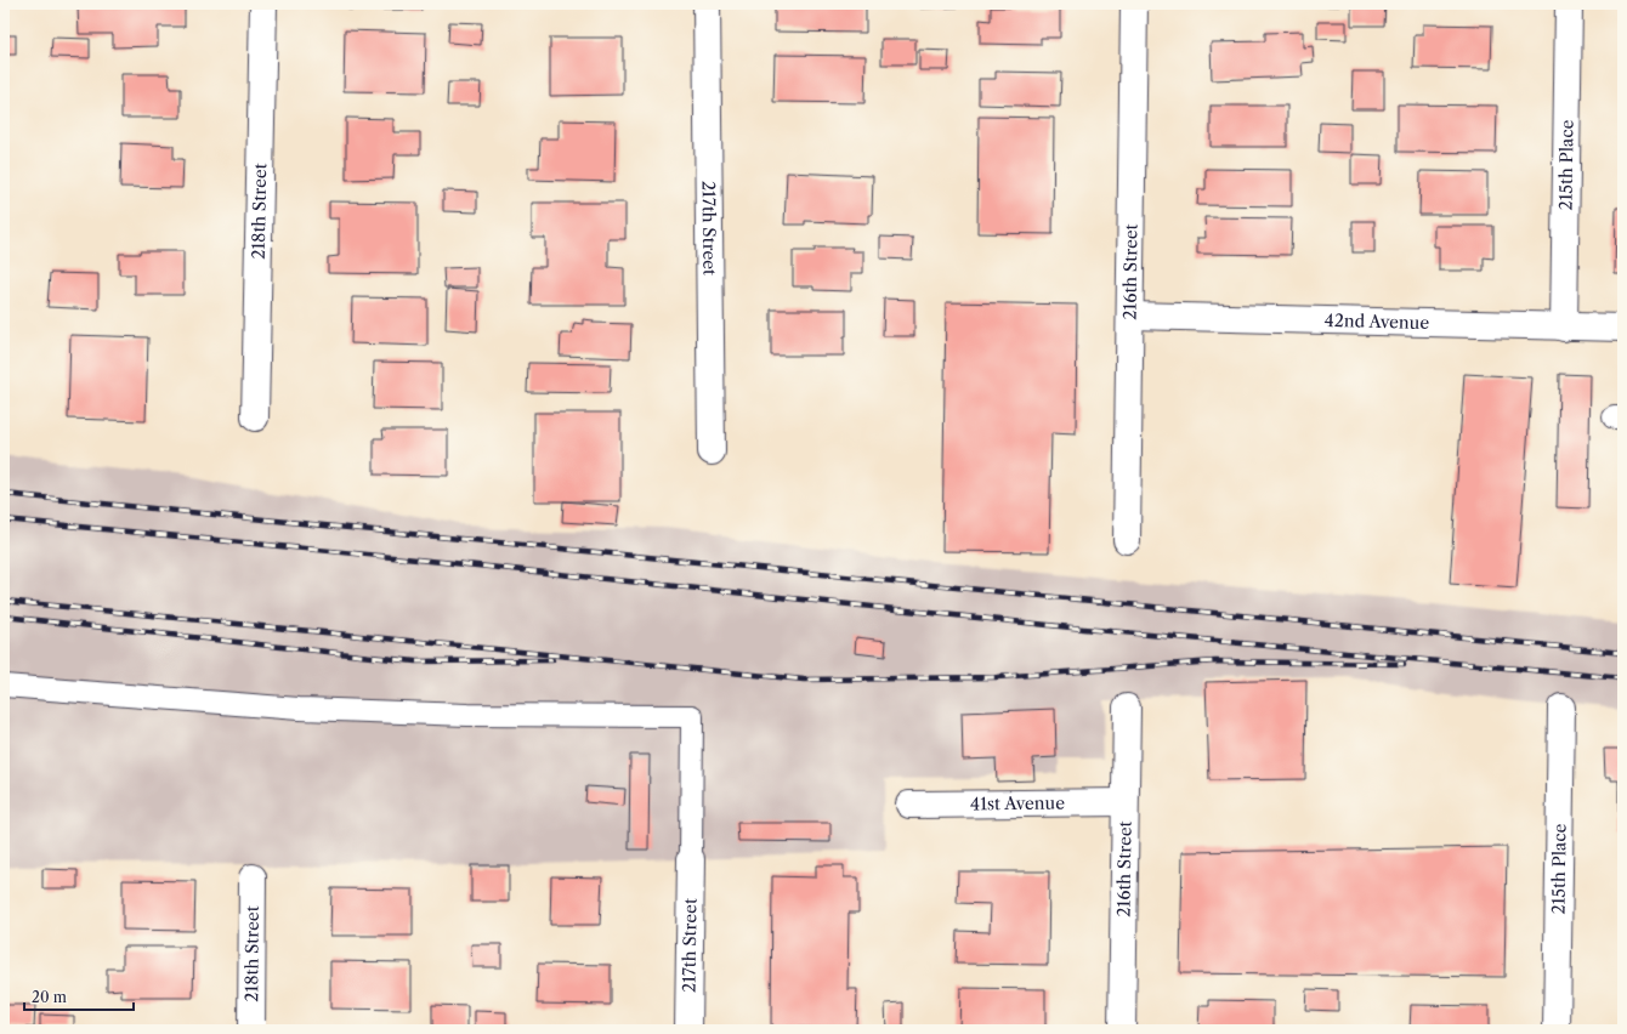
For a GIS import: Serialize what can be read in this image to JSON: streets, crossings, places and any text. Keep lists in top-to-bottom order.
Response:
{
  "streets": {
    "street": [
      "215th Place",
      "218th Street",
      "217th Street",
      "216th Street",
      "42nd Avenue",
      "41st Avenue"
    ]
  },
  "crossings": [
    ["215th Place", "42nd Avenue"],
    ["216th Street", "42nd Avenue"],
    ["216th Street", "41st Avenue"]
  ],
  "scale_bar": "20 m"
}
